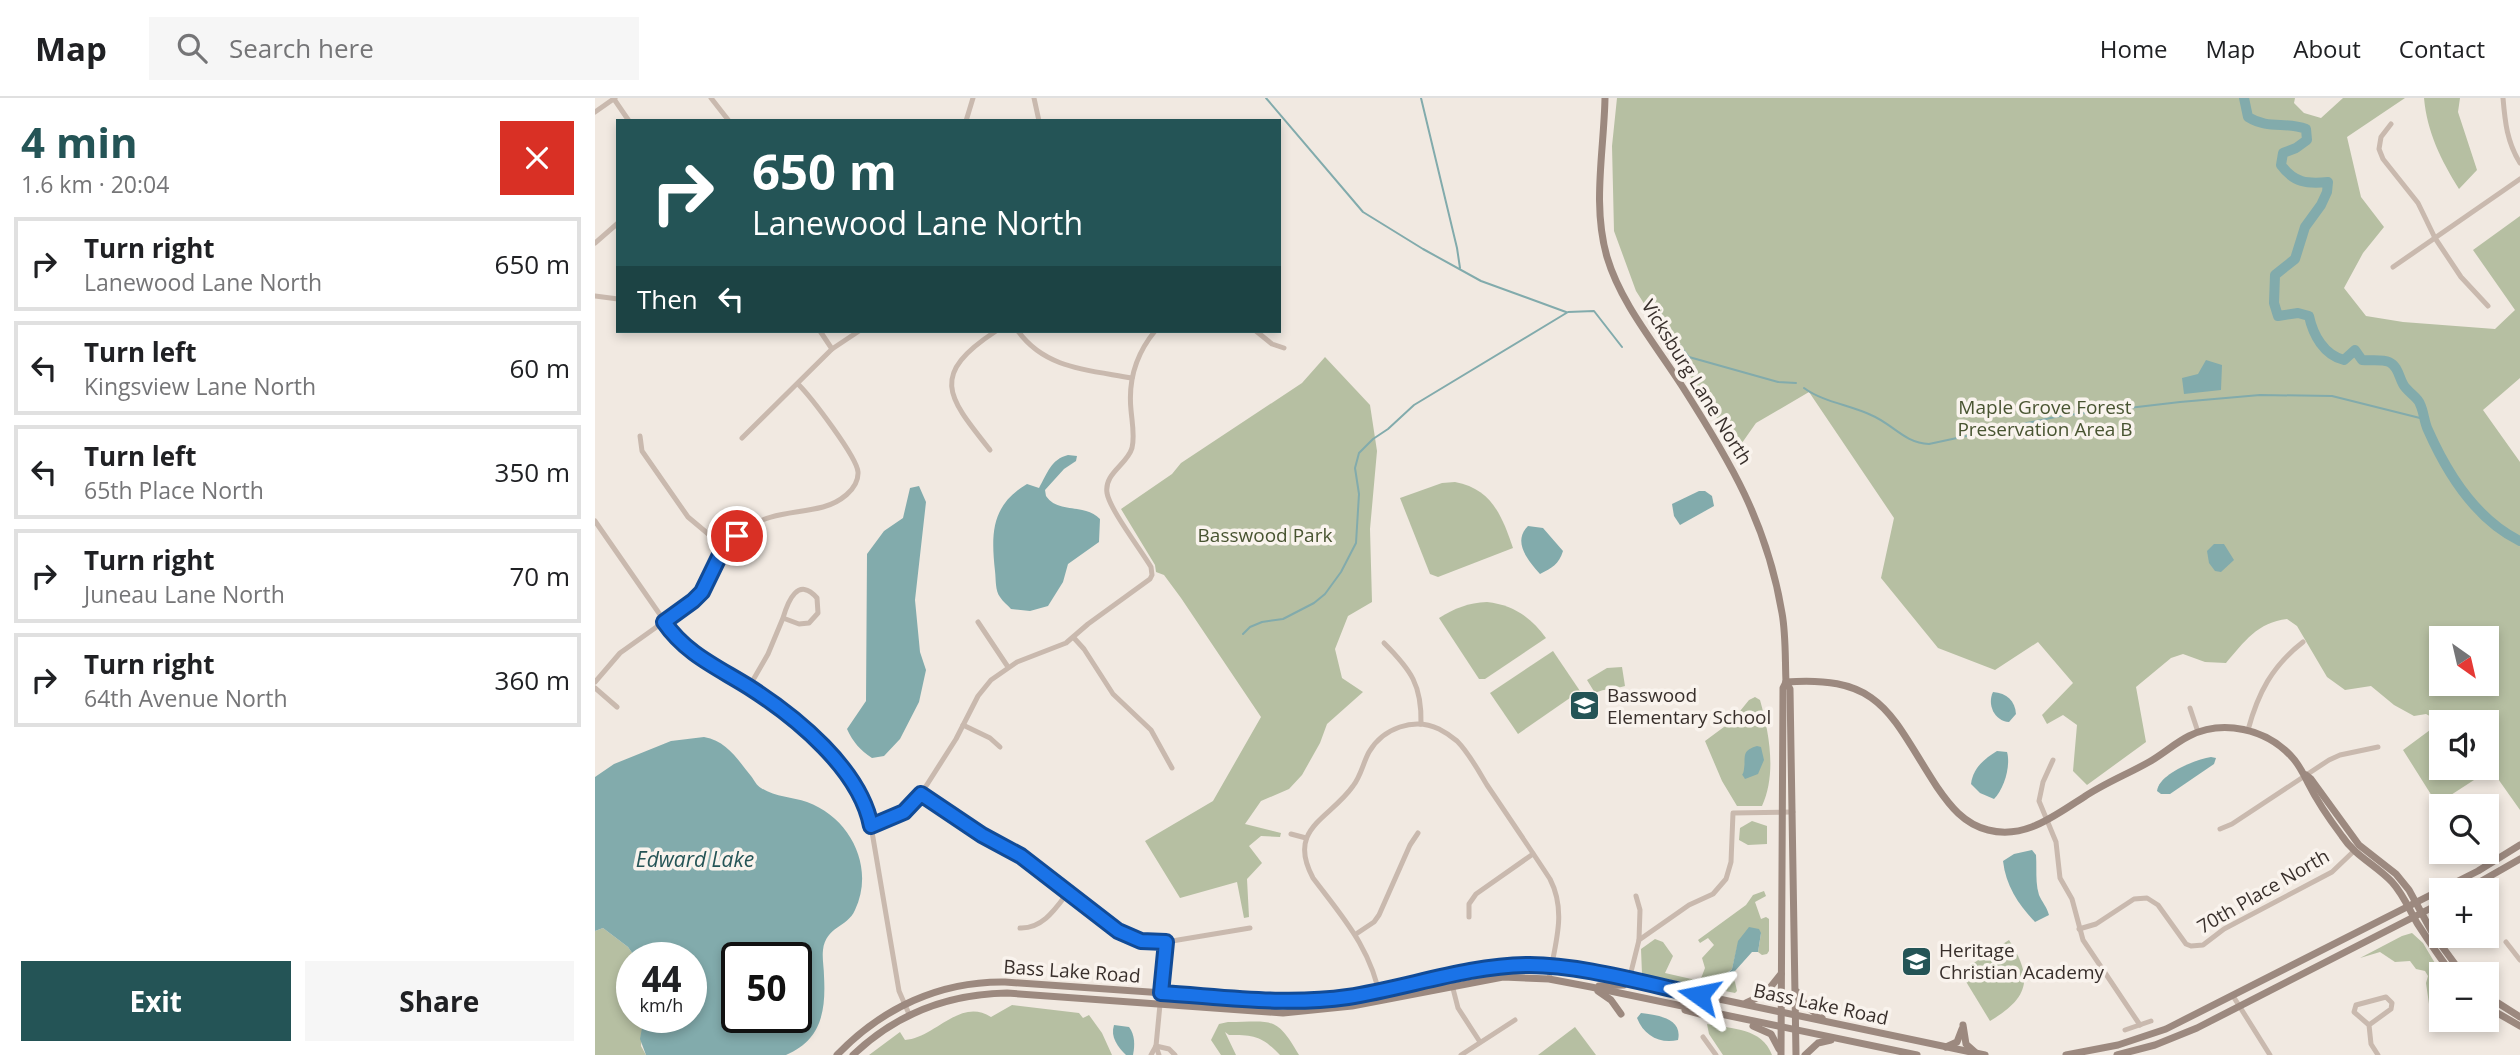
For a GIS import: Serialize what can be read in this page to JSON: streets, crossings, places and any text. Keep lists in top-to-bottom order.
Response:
{
  "streets": {
    "main road": ["Vicksburg Lane North", "Bass Lake Road"],
    "street": ["70th Place North"]
  },
  "crossings": [
    ["Vicksburg Lane North", "Bass Lake Road"]
  ],
  "water": ["Edward Lake"],
  "parks": ["Maple Grove Forest Preservation Area B", "Basswood Park"],
  "places": {
    "school or university": ["Basswood Elementary School", "Heritage Christian Academy"]
  },
  "north": "bottom right",
  "page": {
    "header": "Map",
    "search": "Search here",
    "nav": [
      "Home",
      "Map",
      "About",
      "Contact"
    ],
    "heading": ["4 min", "1.6 km · 20:04"],
    "turn": ["650 m", "Lanewood Lane North"],
    "list": [
      {
        "name": "Turn right",
        "note": "Lanewood Lane North",
        "value": "650 m"
      },
      {
        "name": "Turn left",
        "note": "Kingsview Lane North",
        "value": "60 m"
      },
      {
        "name": "Turn left",
        "note": "65th Place North",
        "value": "350 m"
      },
      {
        "name": "Turn right",
        "note": "Juneau Lane North",
        "value": "70 m"
      },
      {
        "name": "Turn right",
        "note": "64th Avenue North",
        "value": "360 m"
      }
    ],
    "then": "Then",
    "map_buttons": ["+", "−"],
    "speed": "44 km/h",
    "limit": "50",
    "buttons": ["Exit", "Share"]
  }
}
